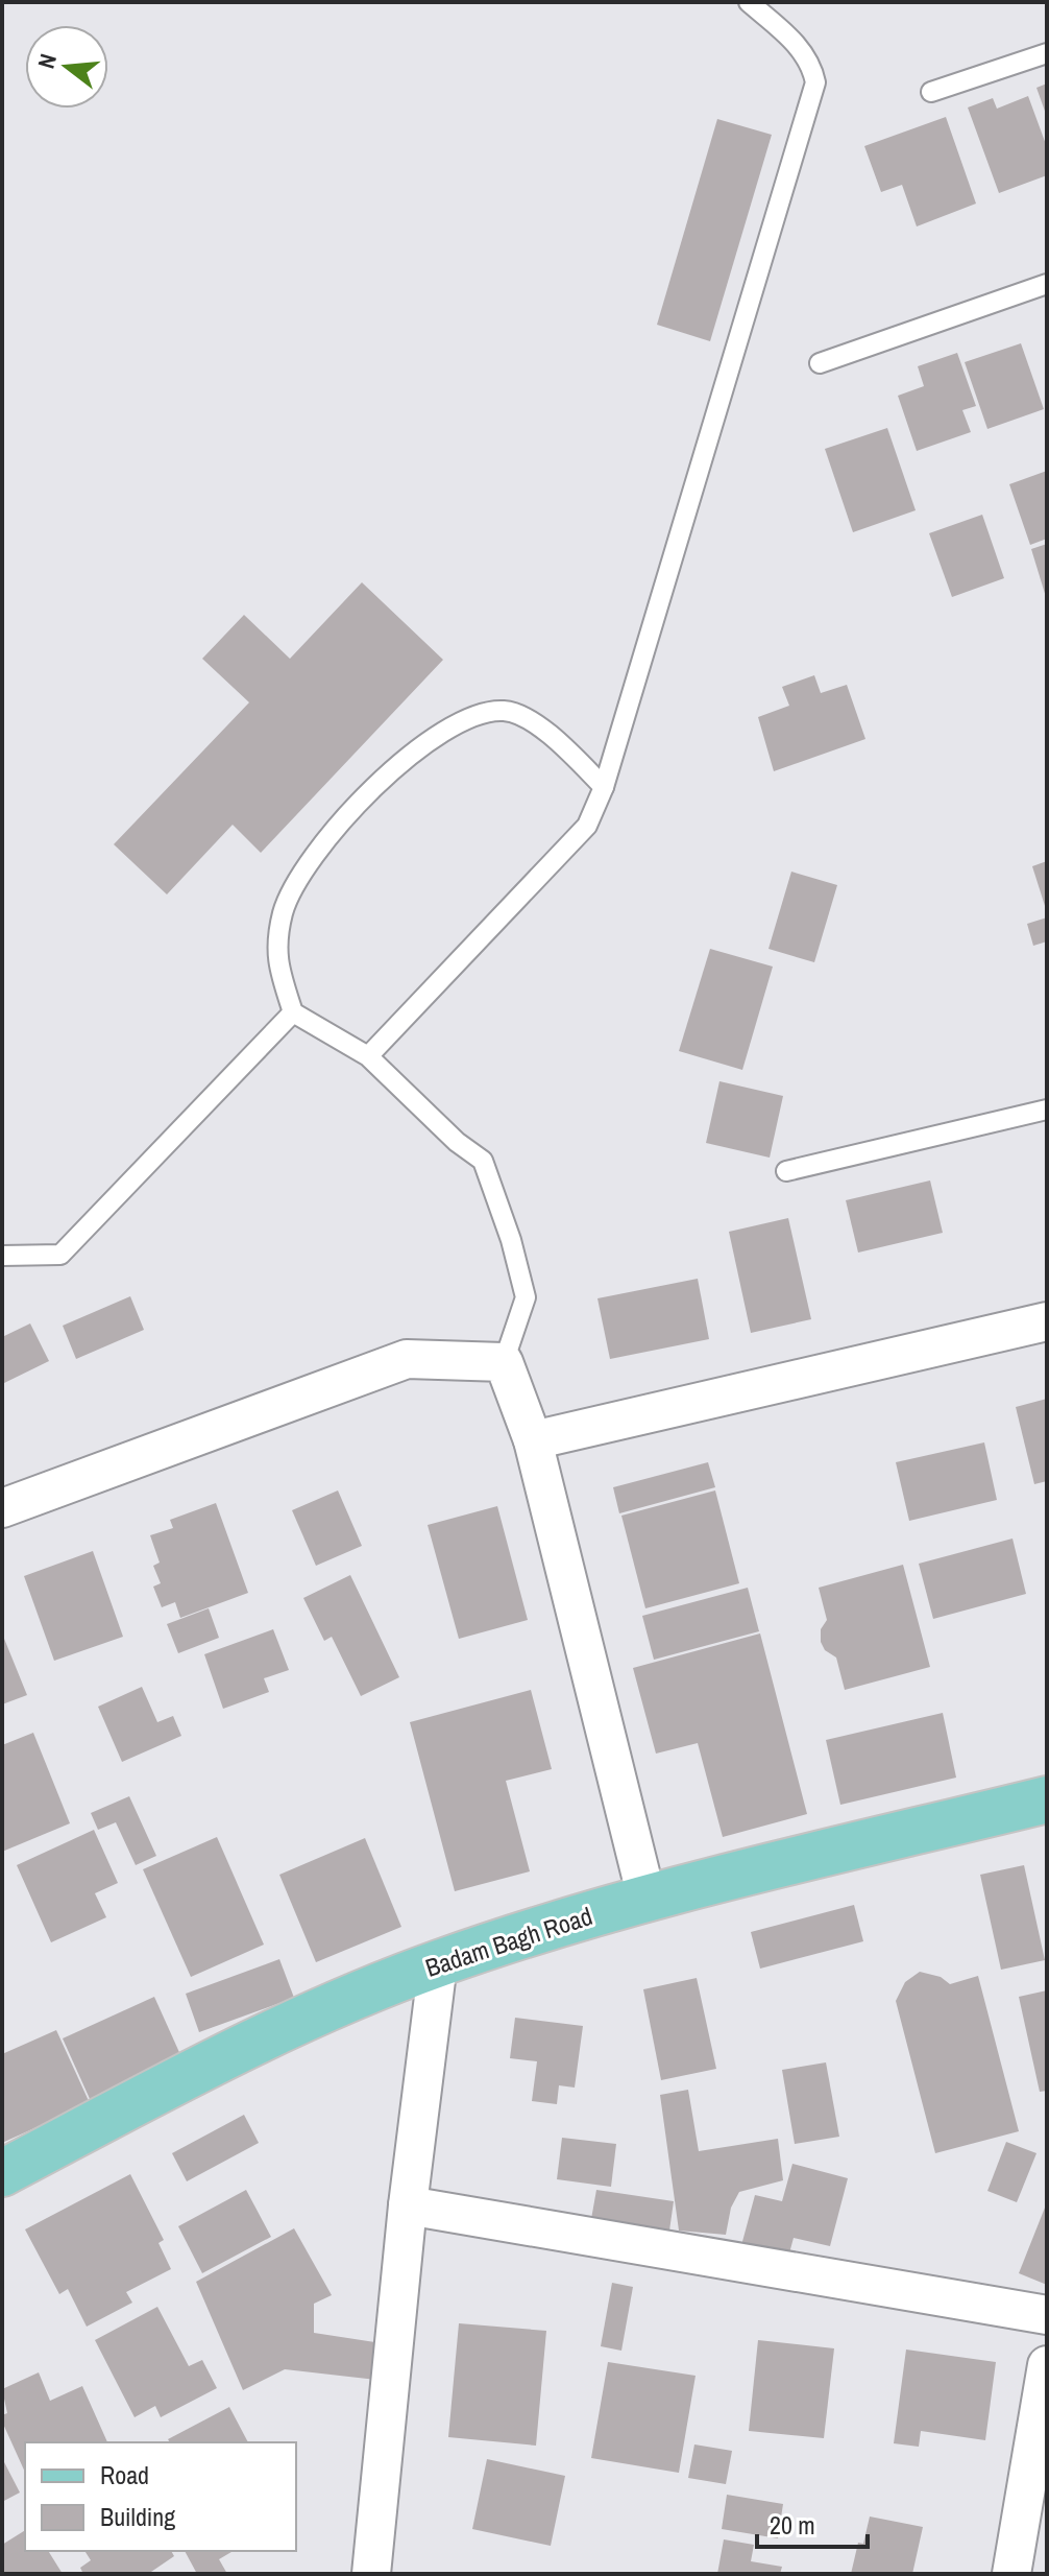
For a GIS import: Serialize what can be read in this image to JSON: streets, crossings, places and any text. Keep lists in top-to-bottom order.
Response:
{
  "streets": {
    "main road": ["Badam Bagh Road"]
  },
  "legend": ["Road", "Building"],
  "scale_bar": "20 m",
  "north": "left"
}
